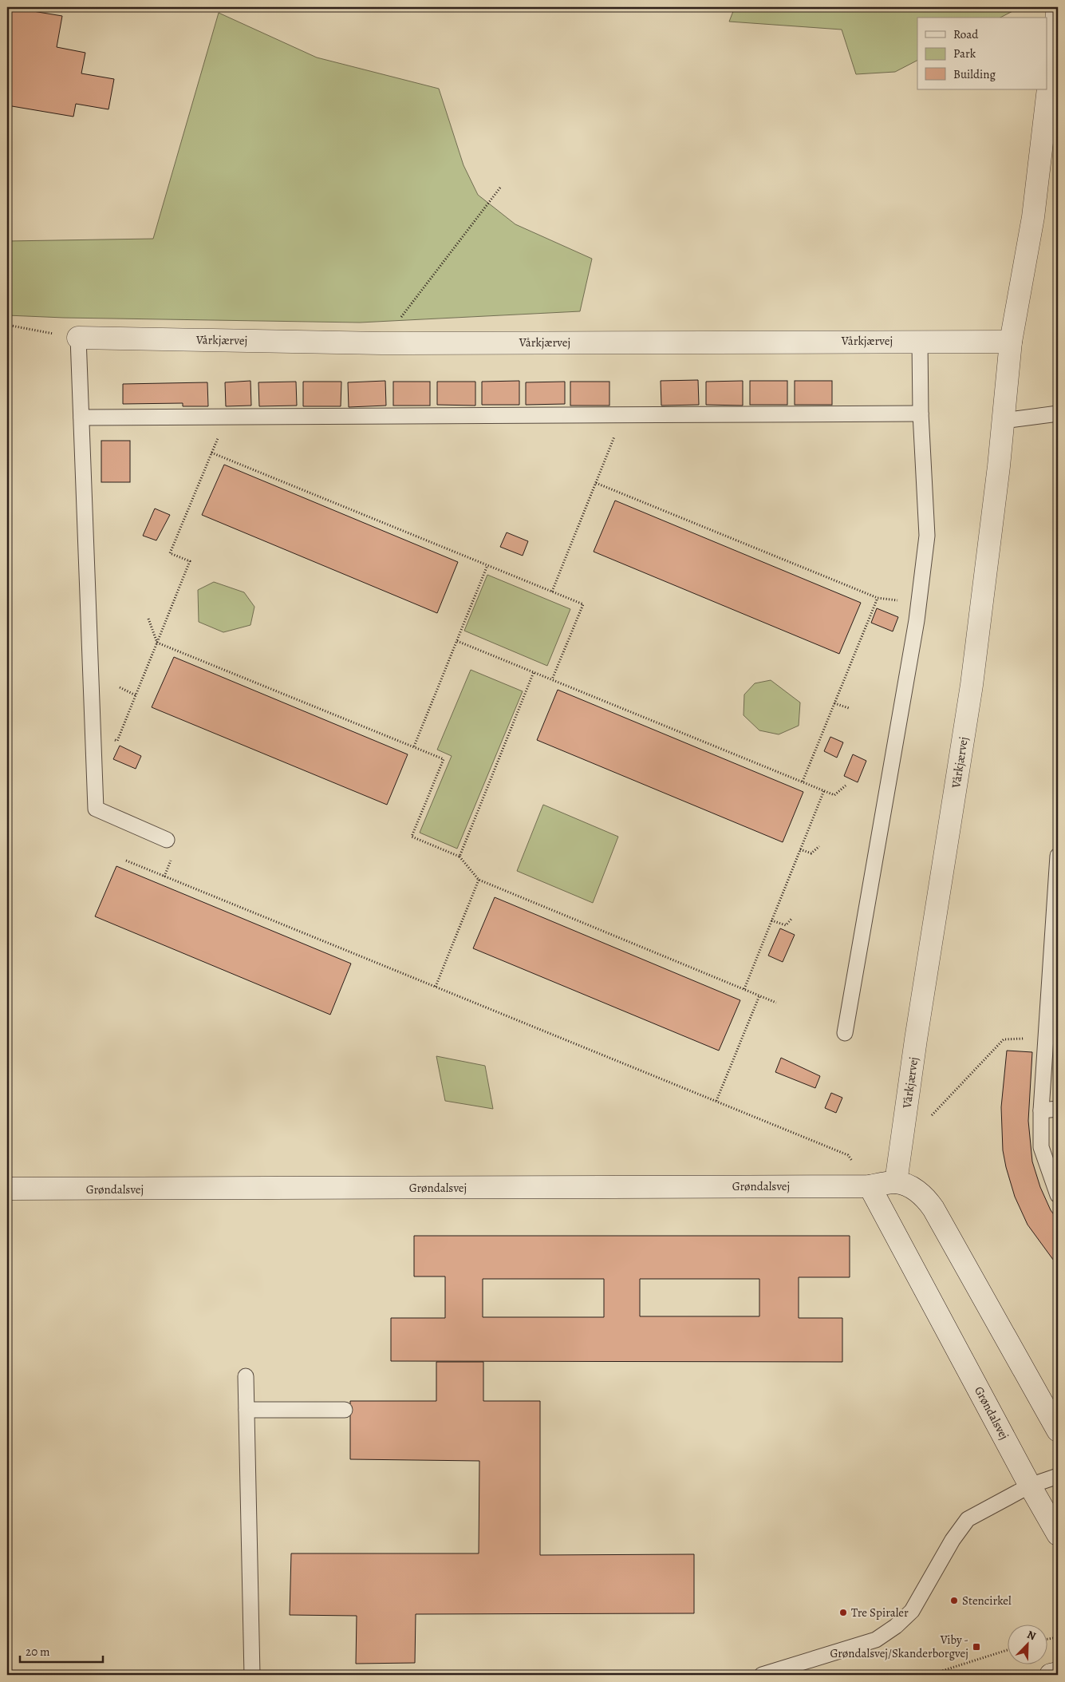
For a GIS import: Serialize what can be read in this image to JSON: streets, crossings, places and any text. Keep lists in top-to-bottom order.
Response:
{
  "streets": {
    "street": ["Vårkjærvej", "Grøndalsvej"]
  },
  "crossings": [
    ["Vårkjærvej", "Grøndalsvej"]
  ],
  "places": {
    "other": ["Stencirkel", "Tre Spiraler"],
    "transit": ["Viby - Grøndalsvej/Skanderborgvej"]
  },
  "legend": ["Road", "Park", "Building"],
  "scale_bar": "20 m",
  "north": "top right"
}
